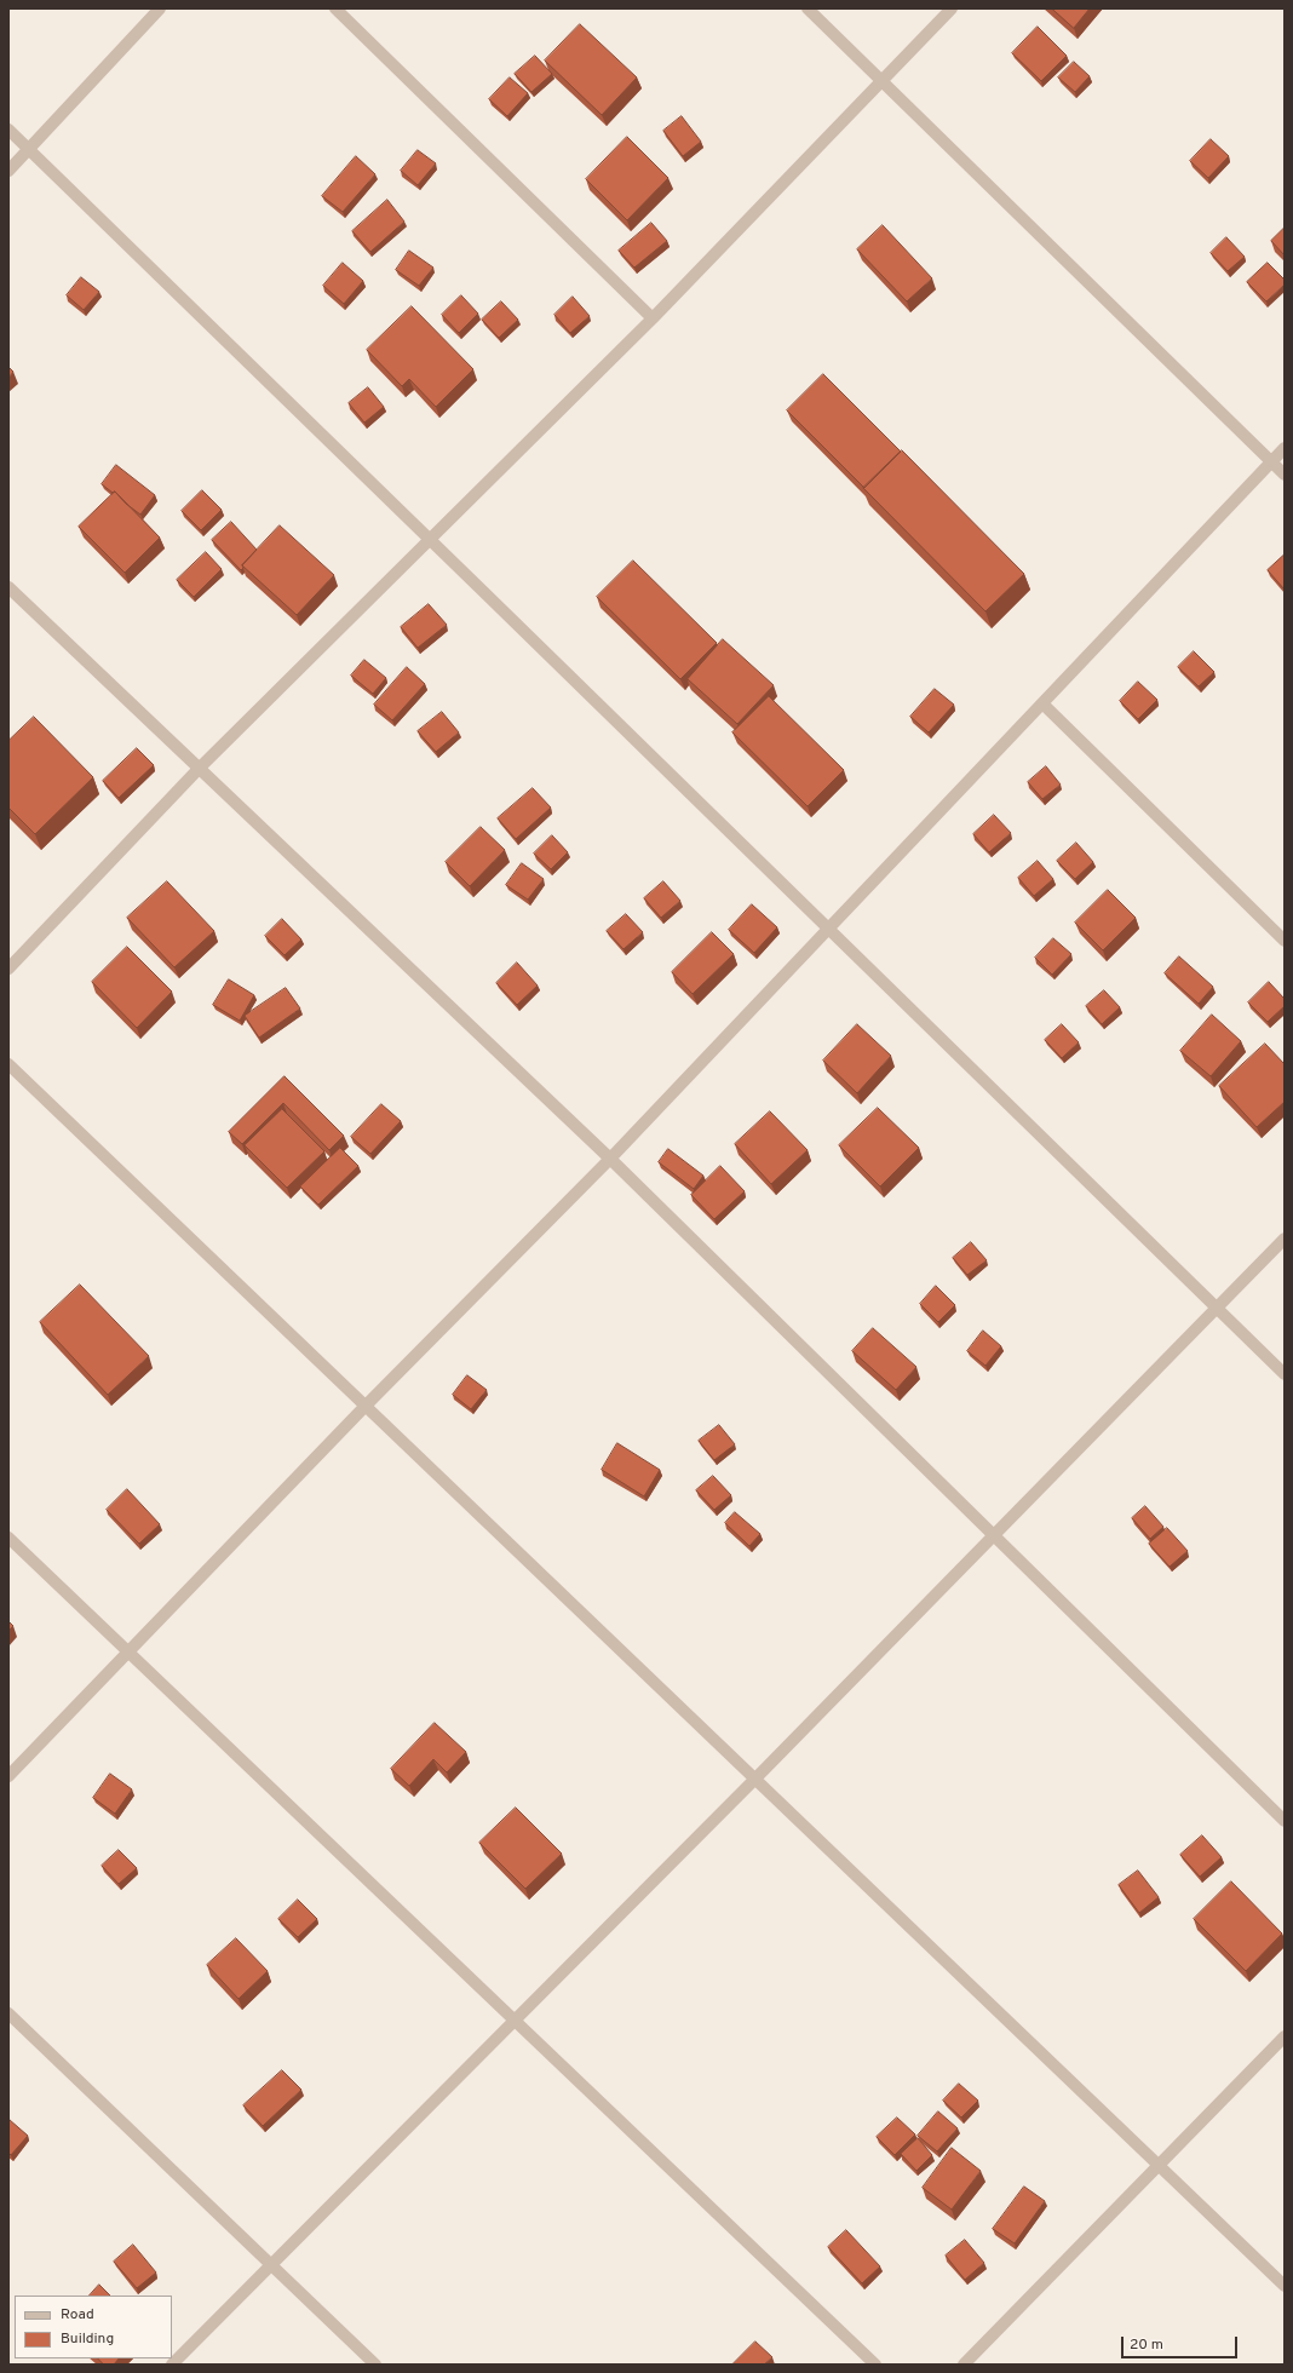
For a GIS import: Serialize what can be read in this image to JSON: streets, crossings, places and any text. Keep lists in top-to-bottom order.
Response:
{
  "legend": ["Road", "Building"],
  "scale_bar": "20 m"
}
